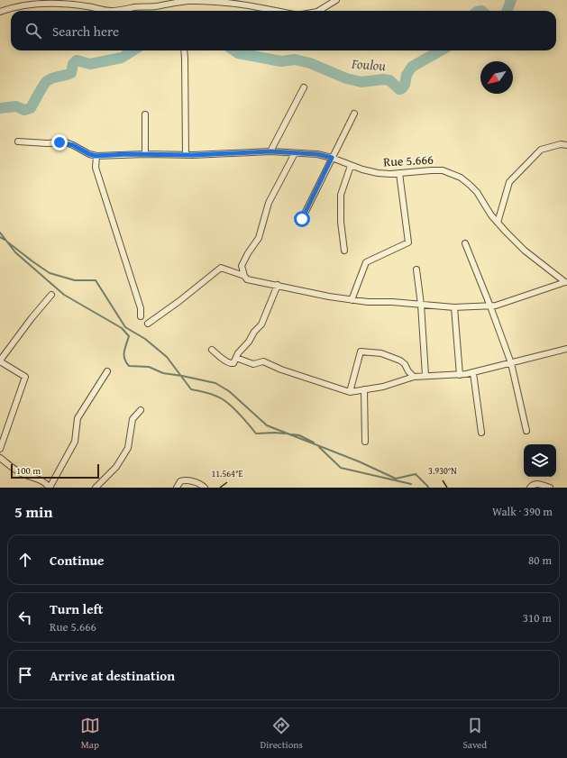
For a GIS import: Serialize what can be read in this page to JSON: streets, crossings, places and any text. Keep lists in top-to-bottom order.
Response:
{
  "streets": {
    "street": ["Rue 5.666"]
  },
  "water": ["Foulou"],
  "scale_bar": "100 m",
  "north": "bottom left",
  "page": {
    "search": "Search here",
    "scale": "100 m",
    "heading": ["5 min", "Walk · 390 m"],
    "list": [
      ["Continue", "80 m"],
      ["Turn left", "Rue 5.666", "310 m"],
      "Arrive at destination"
    ],
    "nav": ["Map", "Directions", "Saved"]
  },
  "coordinates": ["3.930°N", "11.564°E"]
}
